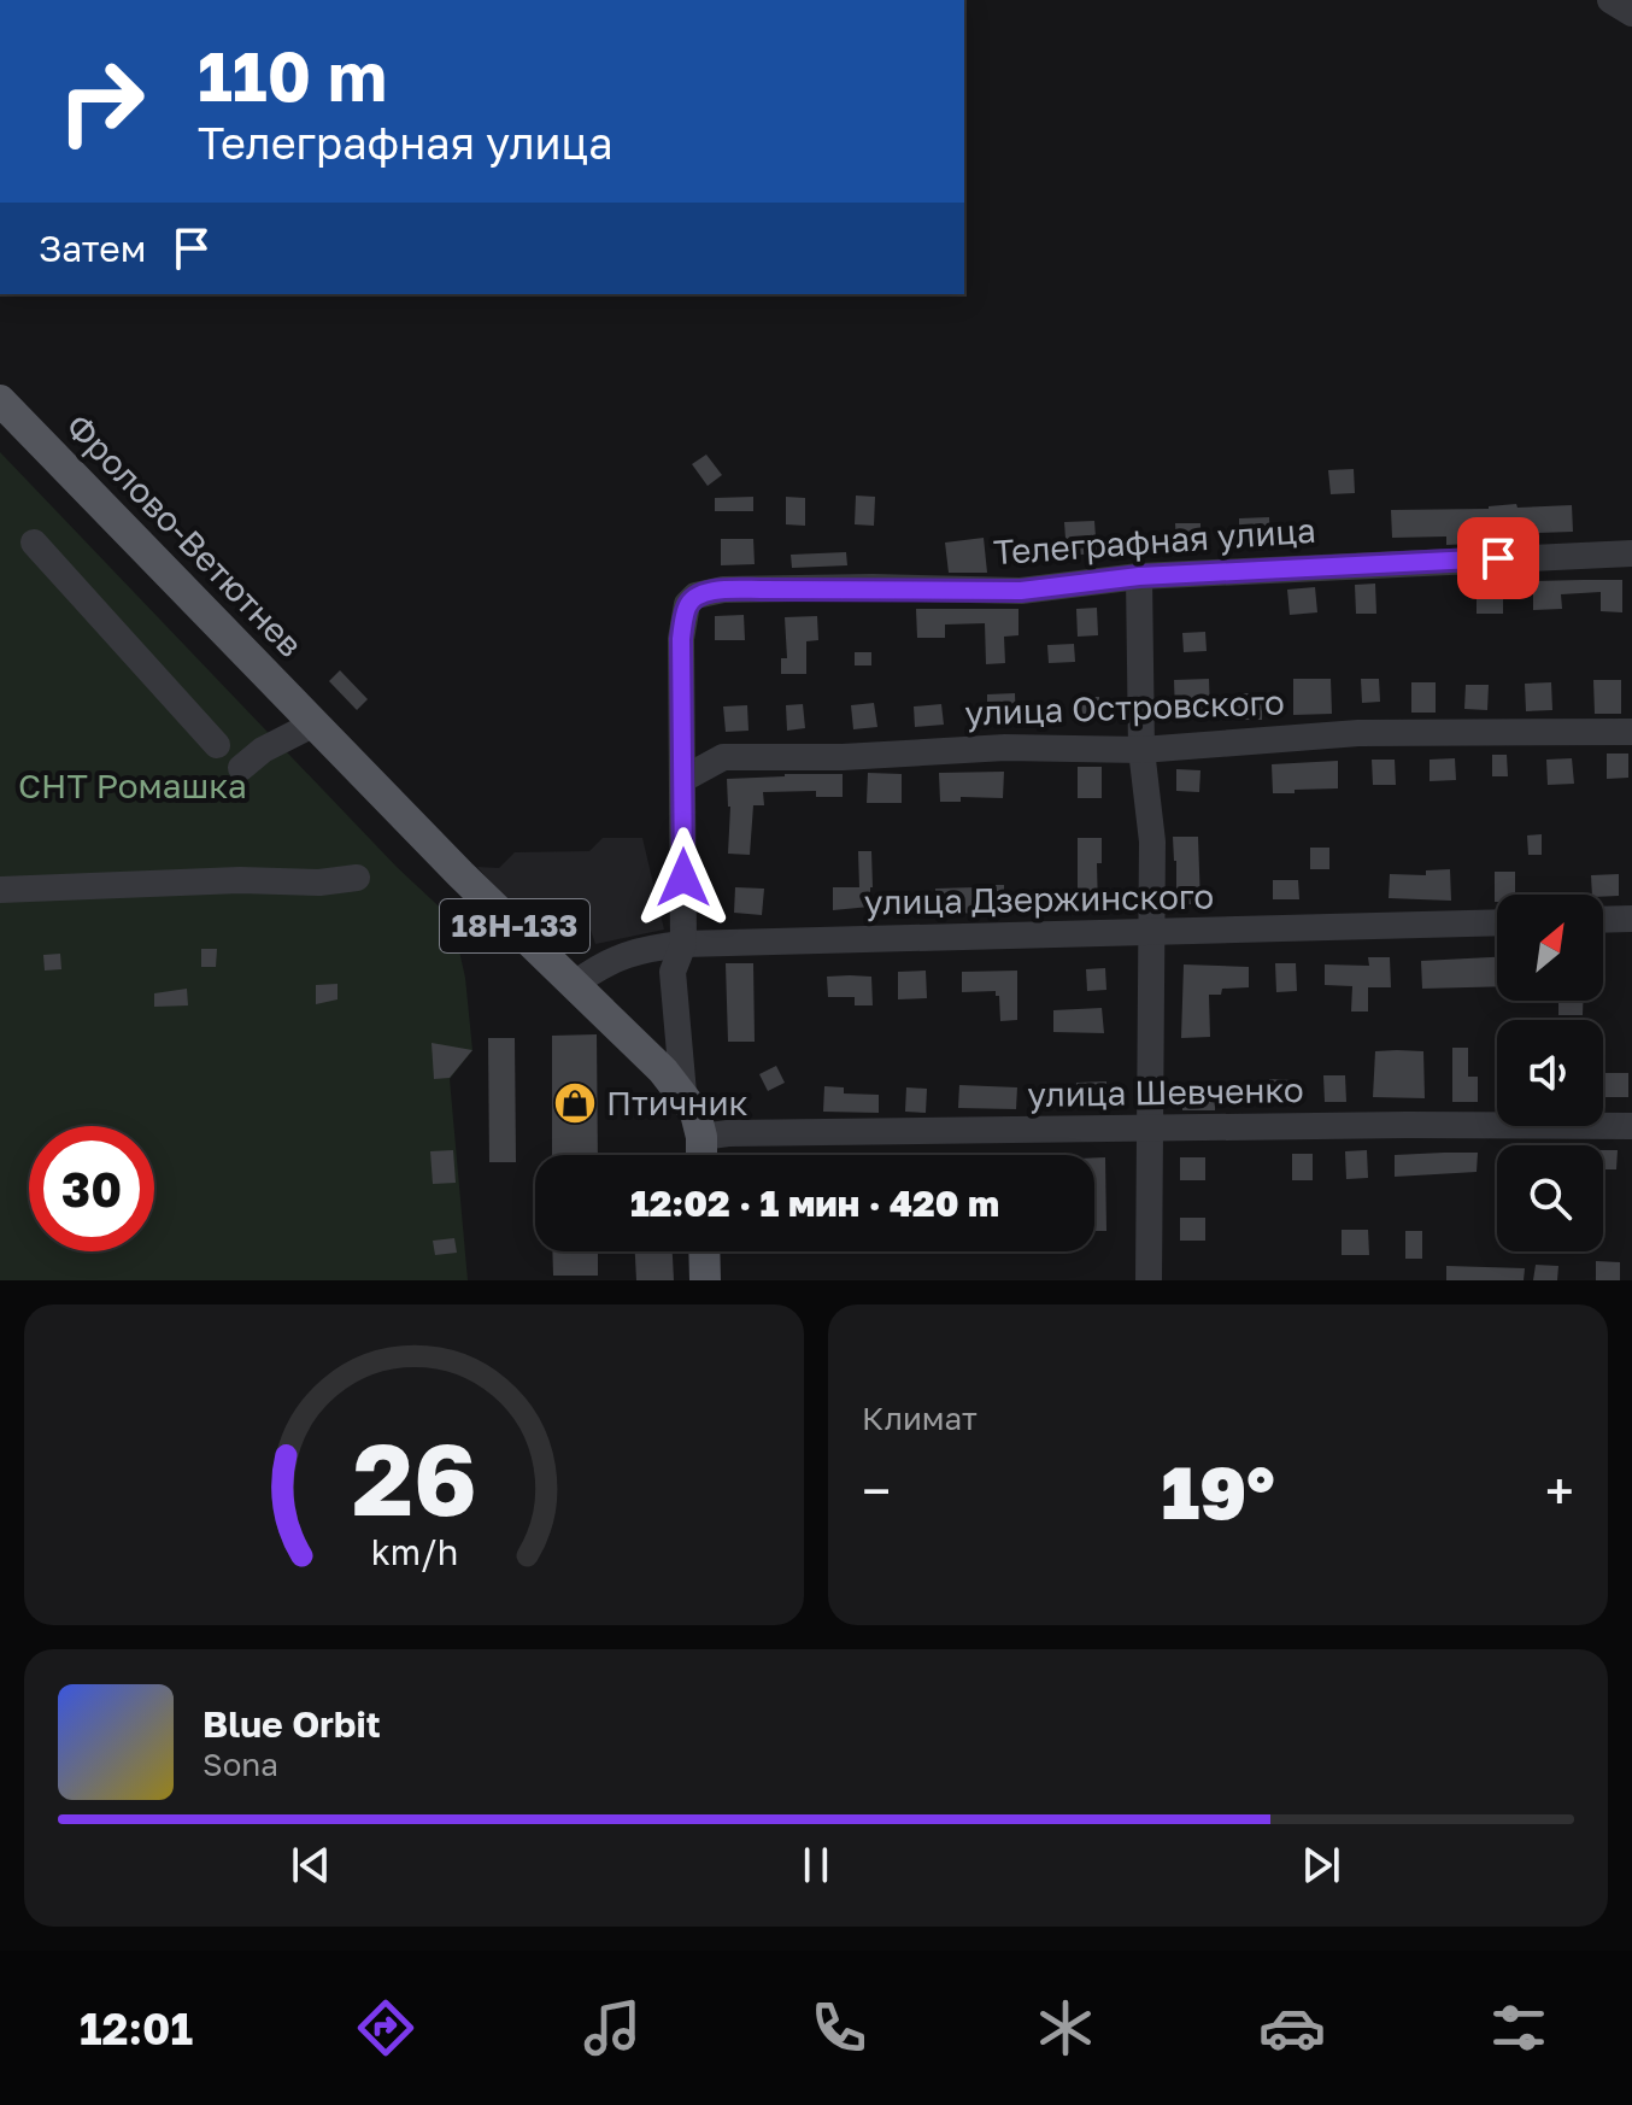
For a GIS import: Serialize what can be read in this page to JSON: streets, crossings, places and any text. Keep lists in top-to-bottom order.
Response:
{
  "streets": {
    "main road": ["Фролово-Ветютнев", "18Н-133"],
    "street": [
      "Телеграфная улица",
      "улица Островского",
      "улица Дзержинского",
      "улица Шевченко"
    ]
  },
  "crossings": [
    ["Фролово-Ветютнев", "18Н-133"],
    ["Телеграфная улица", "улица Островского"],
    ["улица Дзержинского", "18Н-133"],
    ["18Н-133", "улица Шевченко"]
  ],
  "parks": ["СНТ Ромашка"],
  "places": {
    "shop": ["Птичник"]
  },
  "north": "top right",
  "page": {
    "turn": ["110 m", "Телеграфная улица"],
    "then": "Затем",
    "limit": "30",
    "trip": "12:02 · 1 мин · 420 m",
    "tile": "Климат",
    "heat": ["−", "19°", "+"],
    "song": ["Blue Orbit", "Sona"],
    "tabs": "12:01",
    "gauge": ["26", "km/h"]
  }
}
